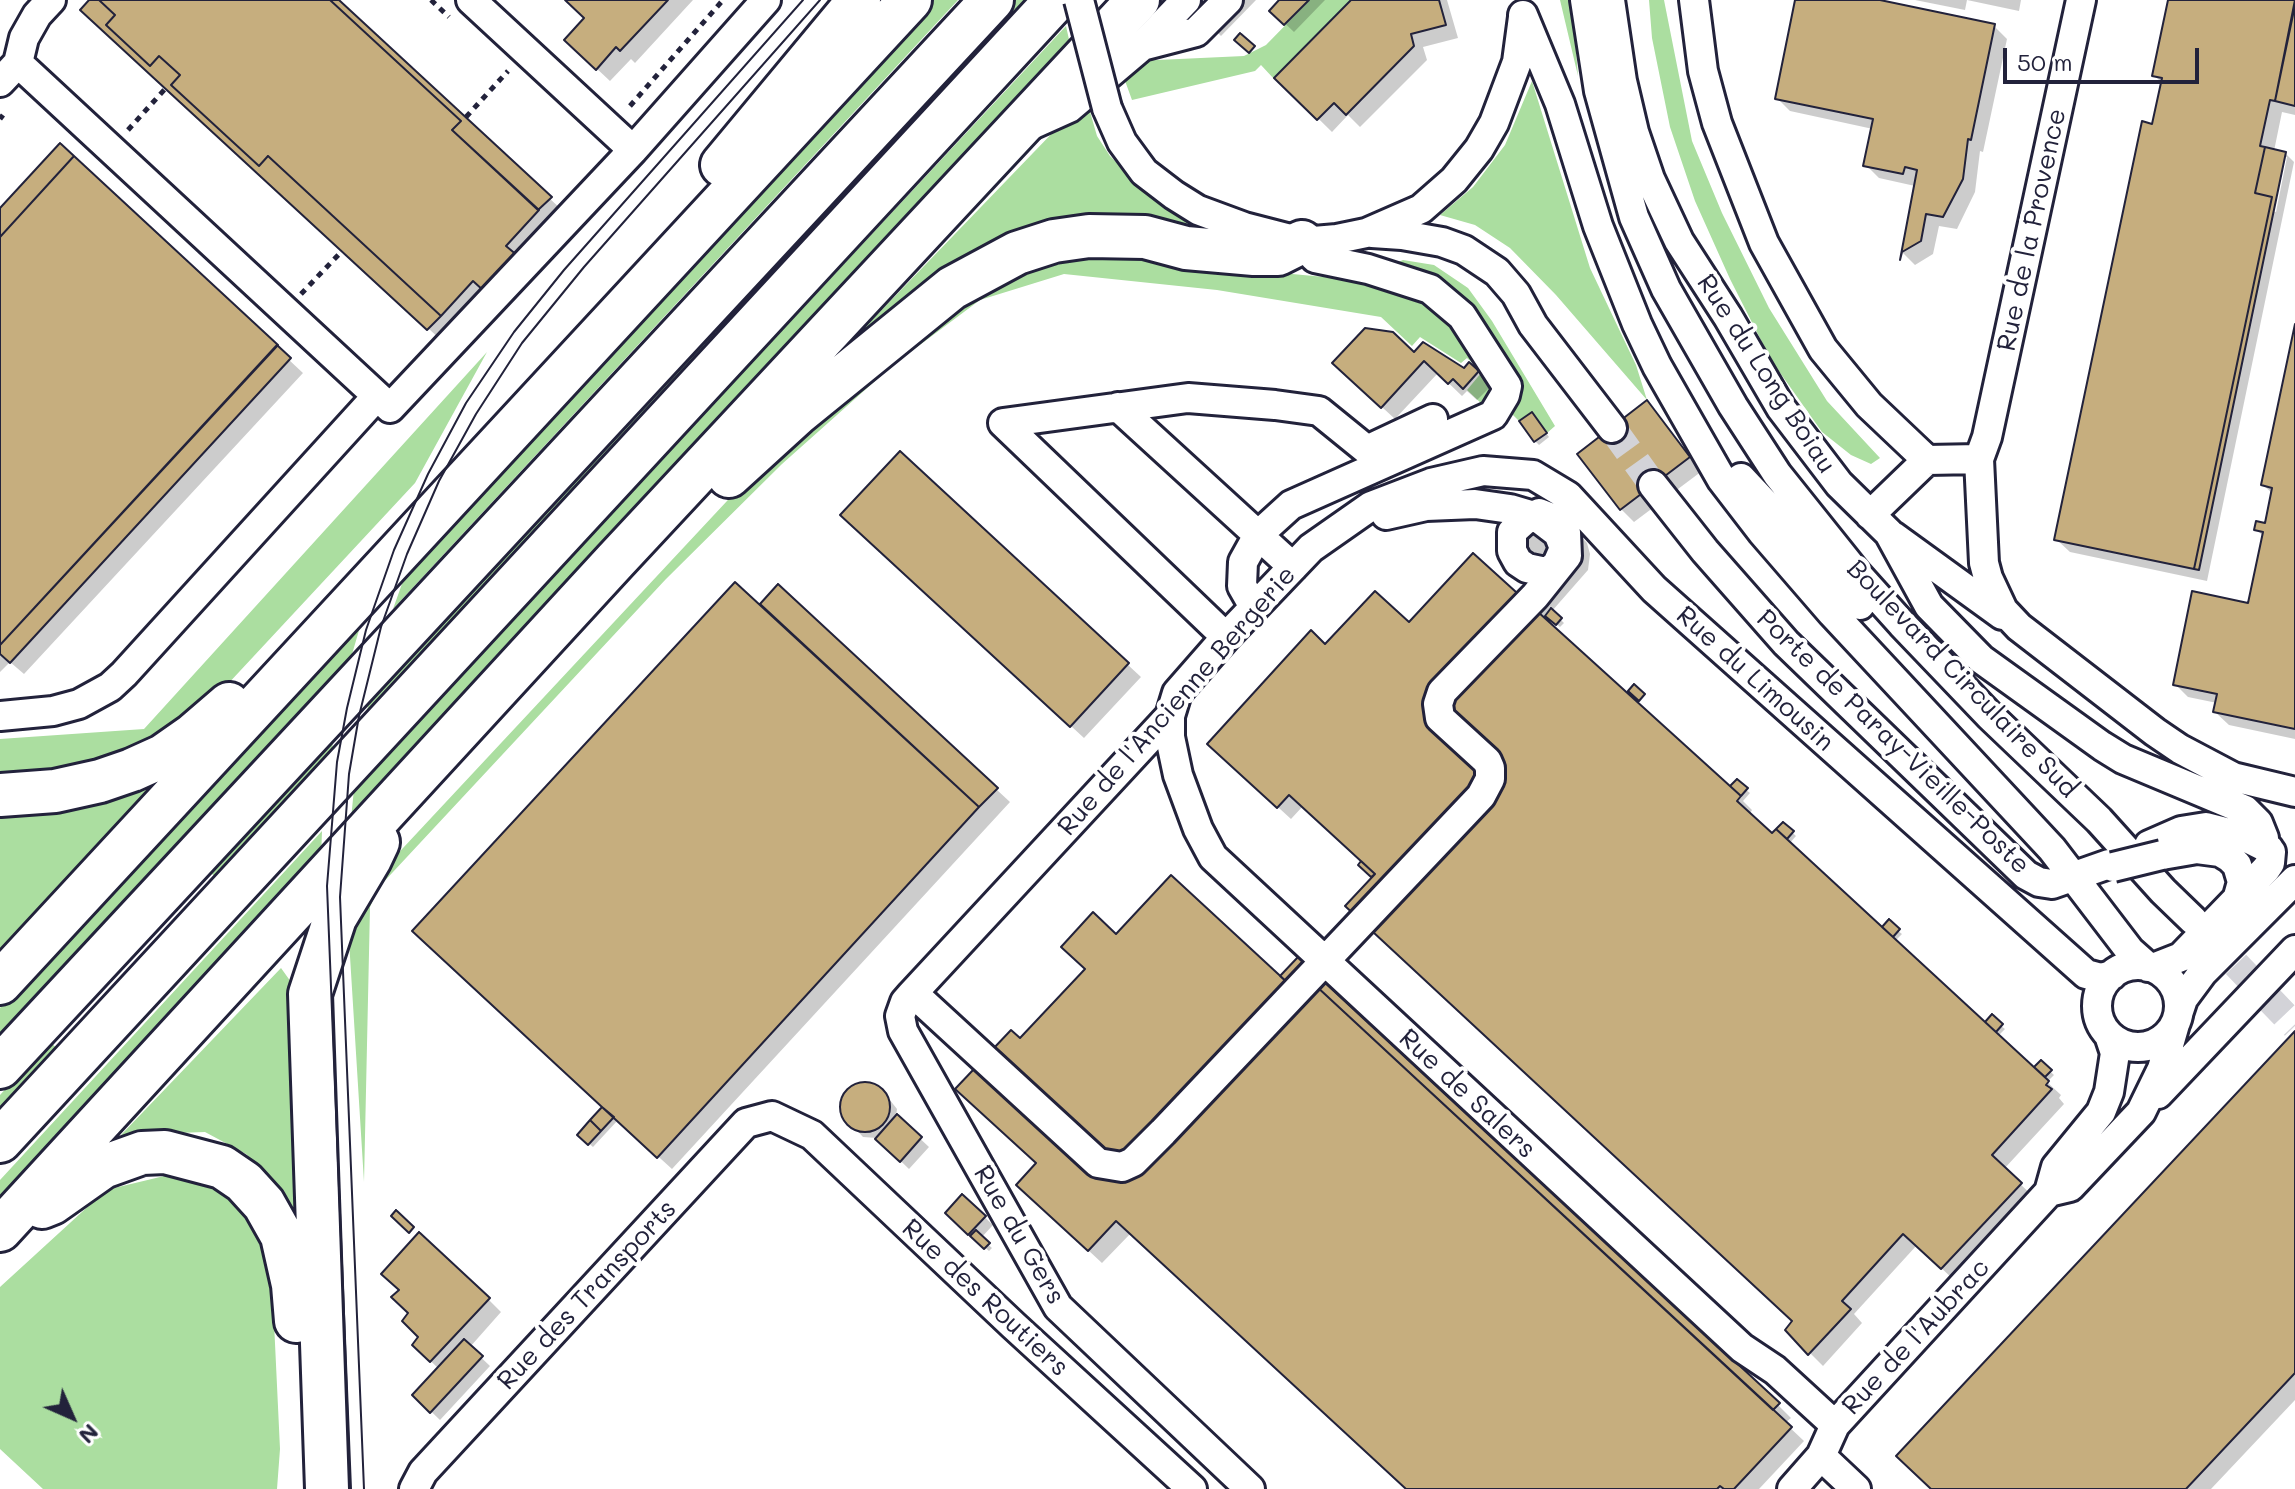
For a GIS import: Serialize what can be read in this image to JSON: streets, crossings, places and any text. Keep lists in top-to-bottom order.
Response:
{
  "streets": {
    "street": [
      "Rue de la Provence",
      "Rue du Long Boiau",
      "Rue du Limousin",
      "Boulevard Circulaire Sud",
      "Rue de l'Ancienne Bergerie",
      "Porte de Paray-Vieille-Poste",
      "Rue de Salers",
      "Rue du Gers",
      "Rue des Transports",
      "Rue des Routiers",
      "Rue de l'Aubrac"
    ]
  },
  "crossings": [
    ["Rue du Long Boiau", "Porte de Paray-Vieille-Poste"],
    ["Rue du Limousin", "Rue de l'Ancienne Bergerie"],
    ["Rue du Limousin", "Rue de l'Aubrac"],
    ["Rue de l'Ancienne Bergerie", "Rue de Salers"],
    ["Rue de l'Ancienne Bergerie", "Rue du Gers"],
    ["Rue de Salers", "Rue de l'Aubrac"],
    ["Rue des Transports", "Rue des Routiers"]
  ],
  "scale_bar": "50 m",
  "north": "bottom right"
}
